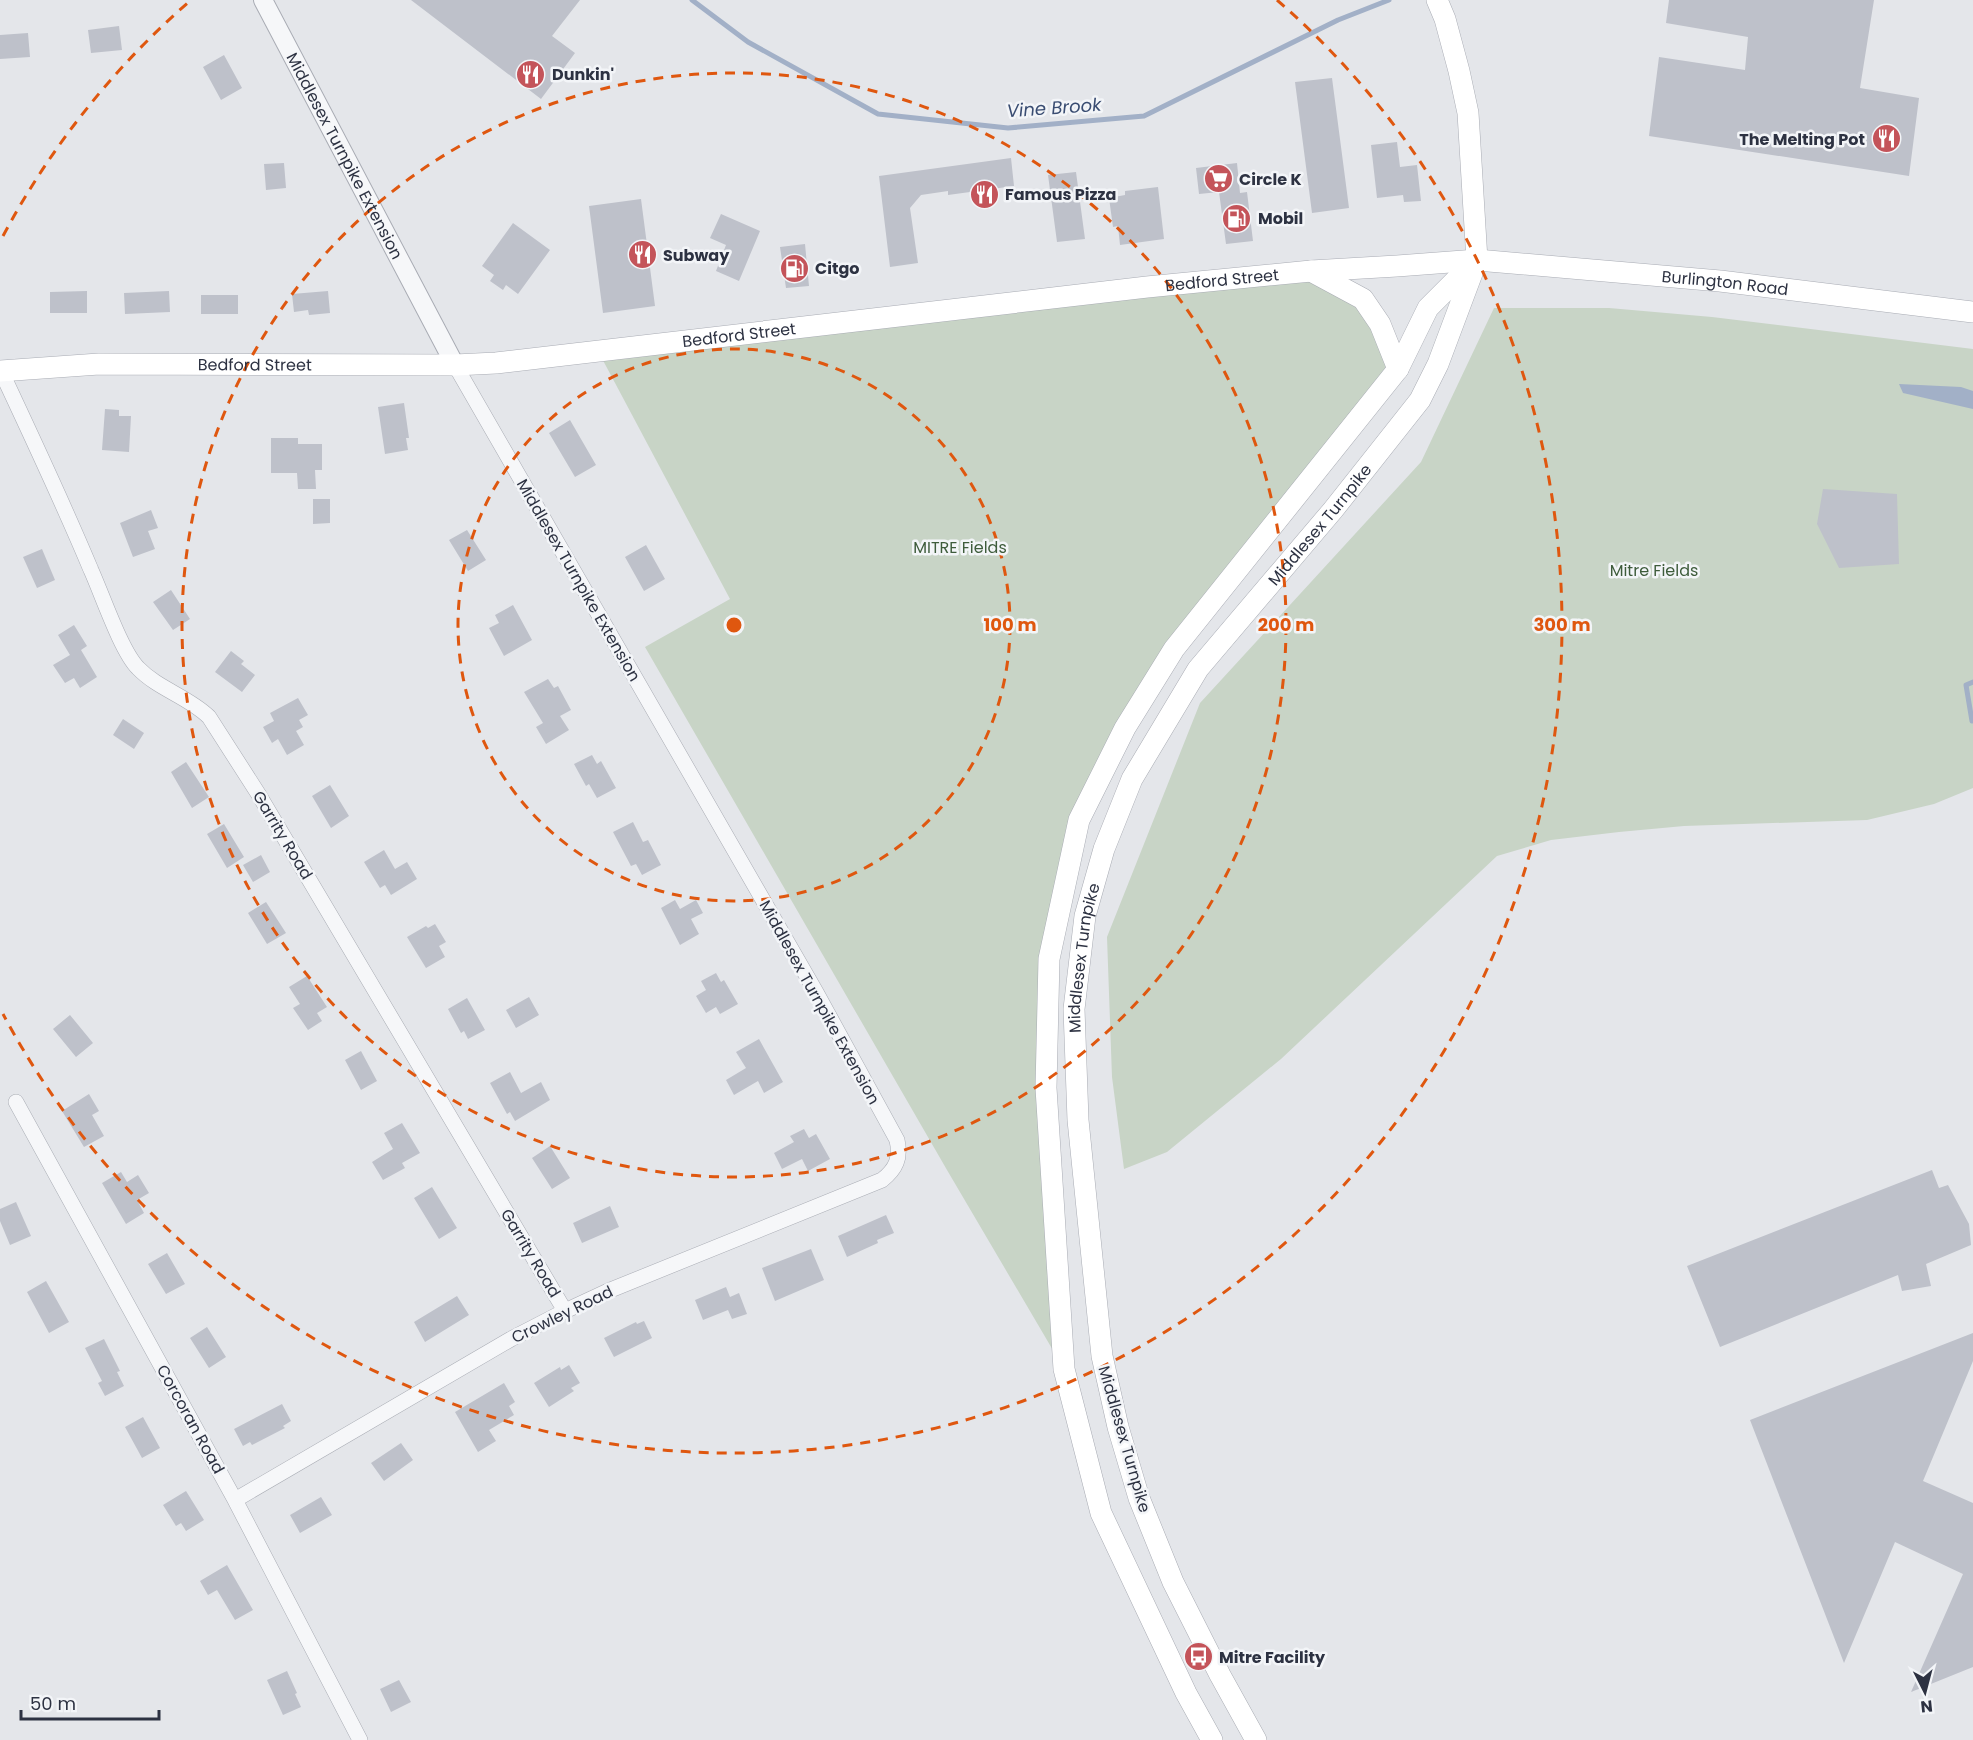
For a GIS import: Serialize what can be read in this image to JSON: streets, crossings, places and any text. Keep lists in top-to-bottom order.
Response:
{
  "streets": {
    "main road": ["Bedford Street", "Burlington Road", "Middlesex Turnpike"],
    "street": [
      "Middlesex Turnpike Extension",
      "Garrity Road",
      "Crowley Road",
      "Corcoran Road"
    ]
  },
  "crossings": [
    ["Middlesex Turnpike Extension", "Bedford Street"],
    ["Middlesex Turnpike Extension", "Crowley Road"],
    ["Bedford Street", "Burlington Road"],
    ["Bedford Street", "Middlesex Turnpike"],
    ["Bedford Street", "Garrity Road"],
    ["Burlington Road", "Middlesex Turnpike"],
    ["Garrity Road", "Crowley Road"],
    ["Crowley Road", "Corcoran Road"]
  ],
  "water": ["Vine Brook"],
  "parks": ["MITRE Fields", "Mitre Fields"],
  "places": {
    "restaurant": [
      "Dunkin'",
      "The Melting Pot",
      "Famous Pizza",
      "Subway"
    ],
    "supermarket": ["Circle K"],
    "fuel station": ["Mobil", "Citgo"],
    "bus stop": ["Mitre Facility"]
  },
  "scale_bar": "50 m",
  "north": "bottom",
  "rings": ["100 m", "200 m", "300 m"]
}
